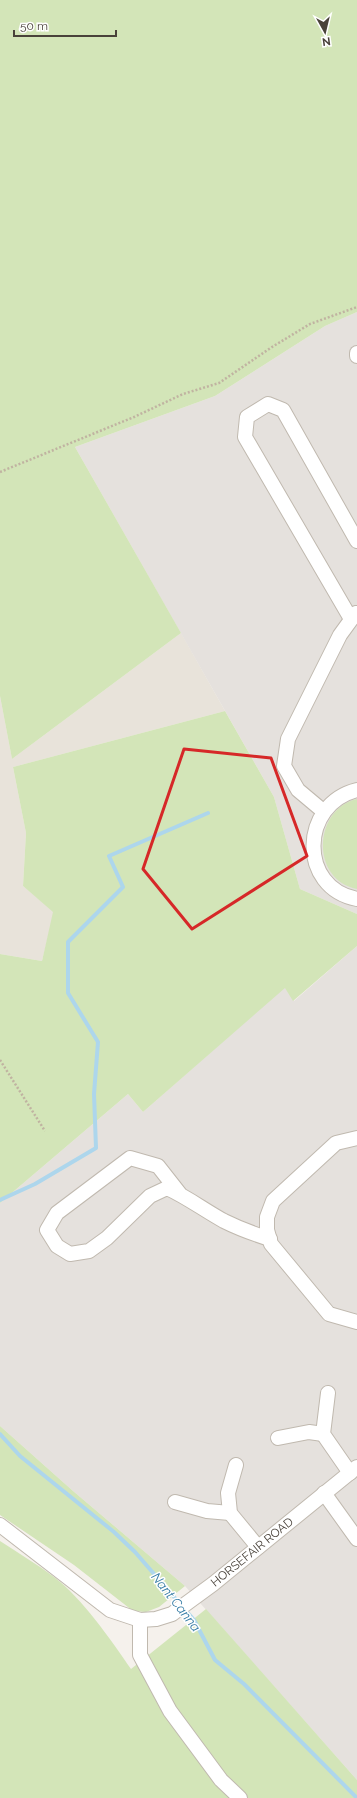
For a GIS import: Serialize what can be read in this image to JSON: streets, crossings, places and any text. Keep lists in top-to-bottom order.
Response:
{
  "streets": {
    "street": ["HORSEFAIR ROAD"]
  },
  "water": ["Nant Canna"],
  "scale_bar": "50 m",
  "north": "bottom"
}
